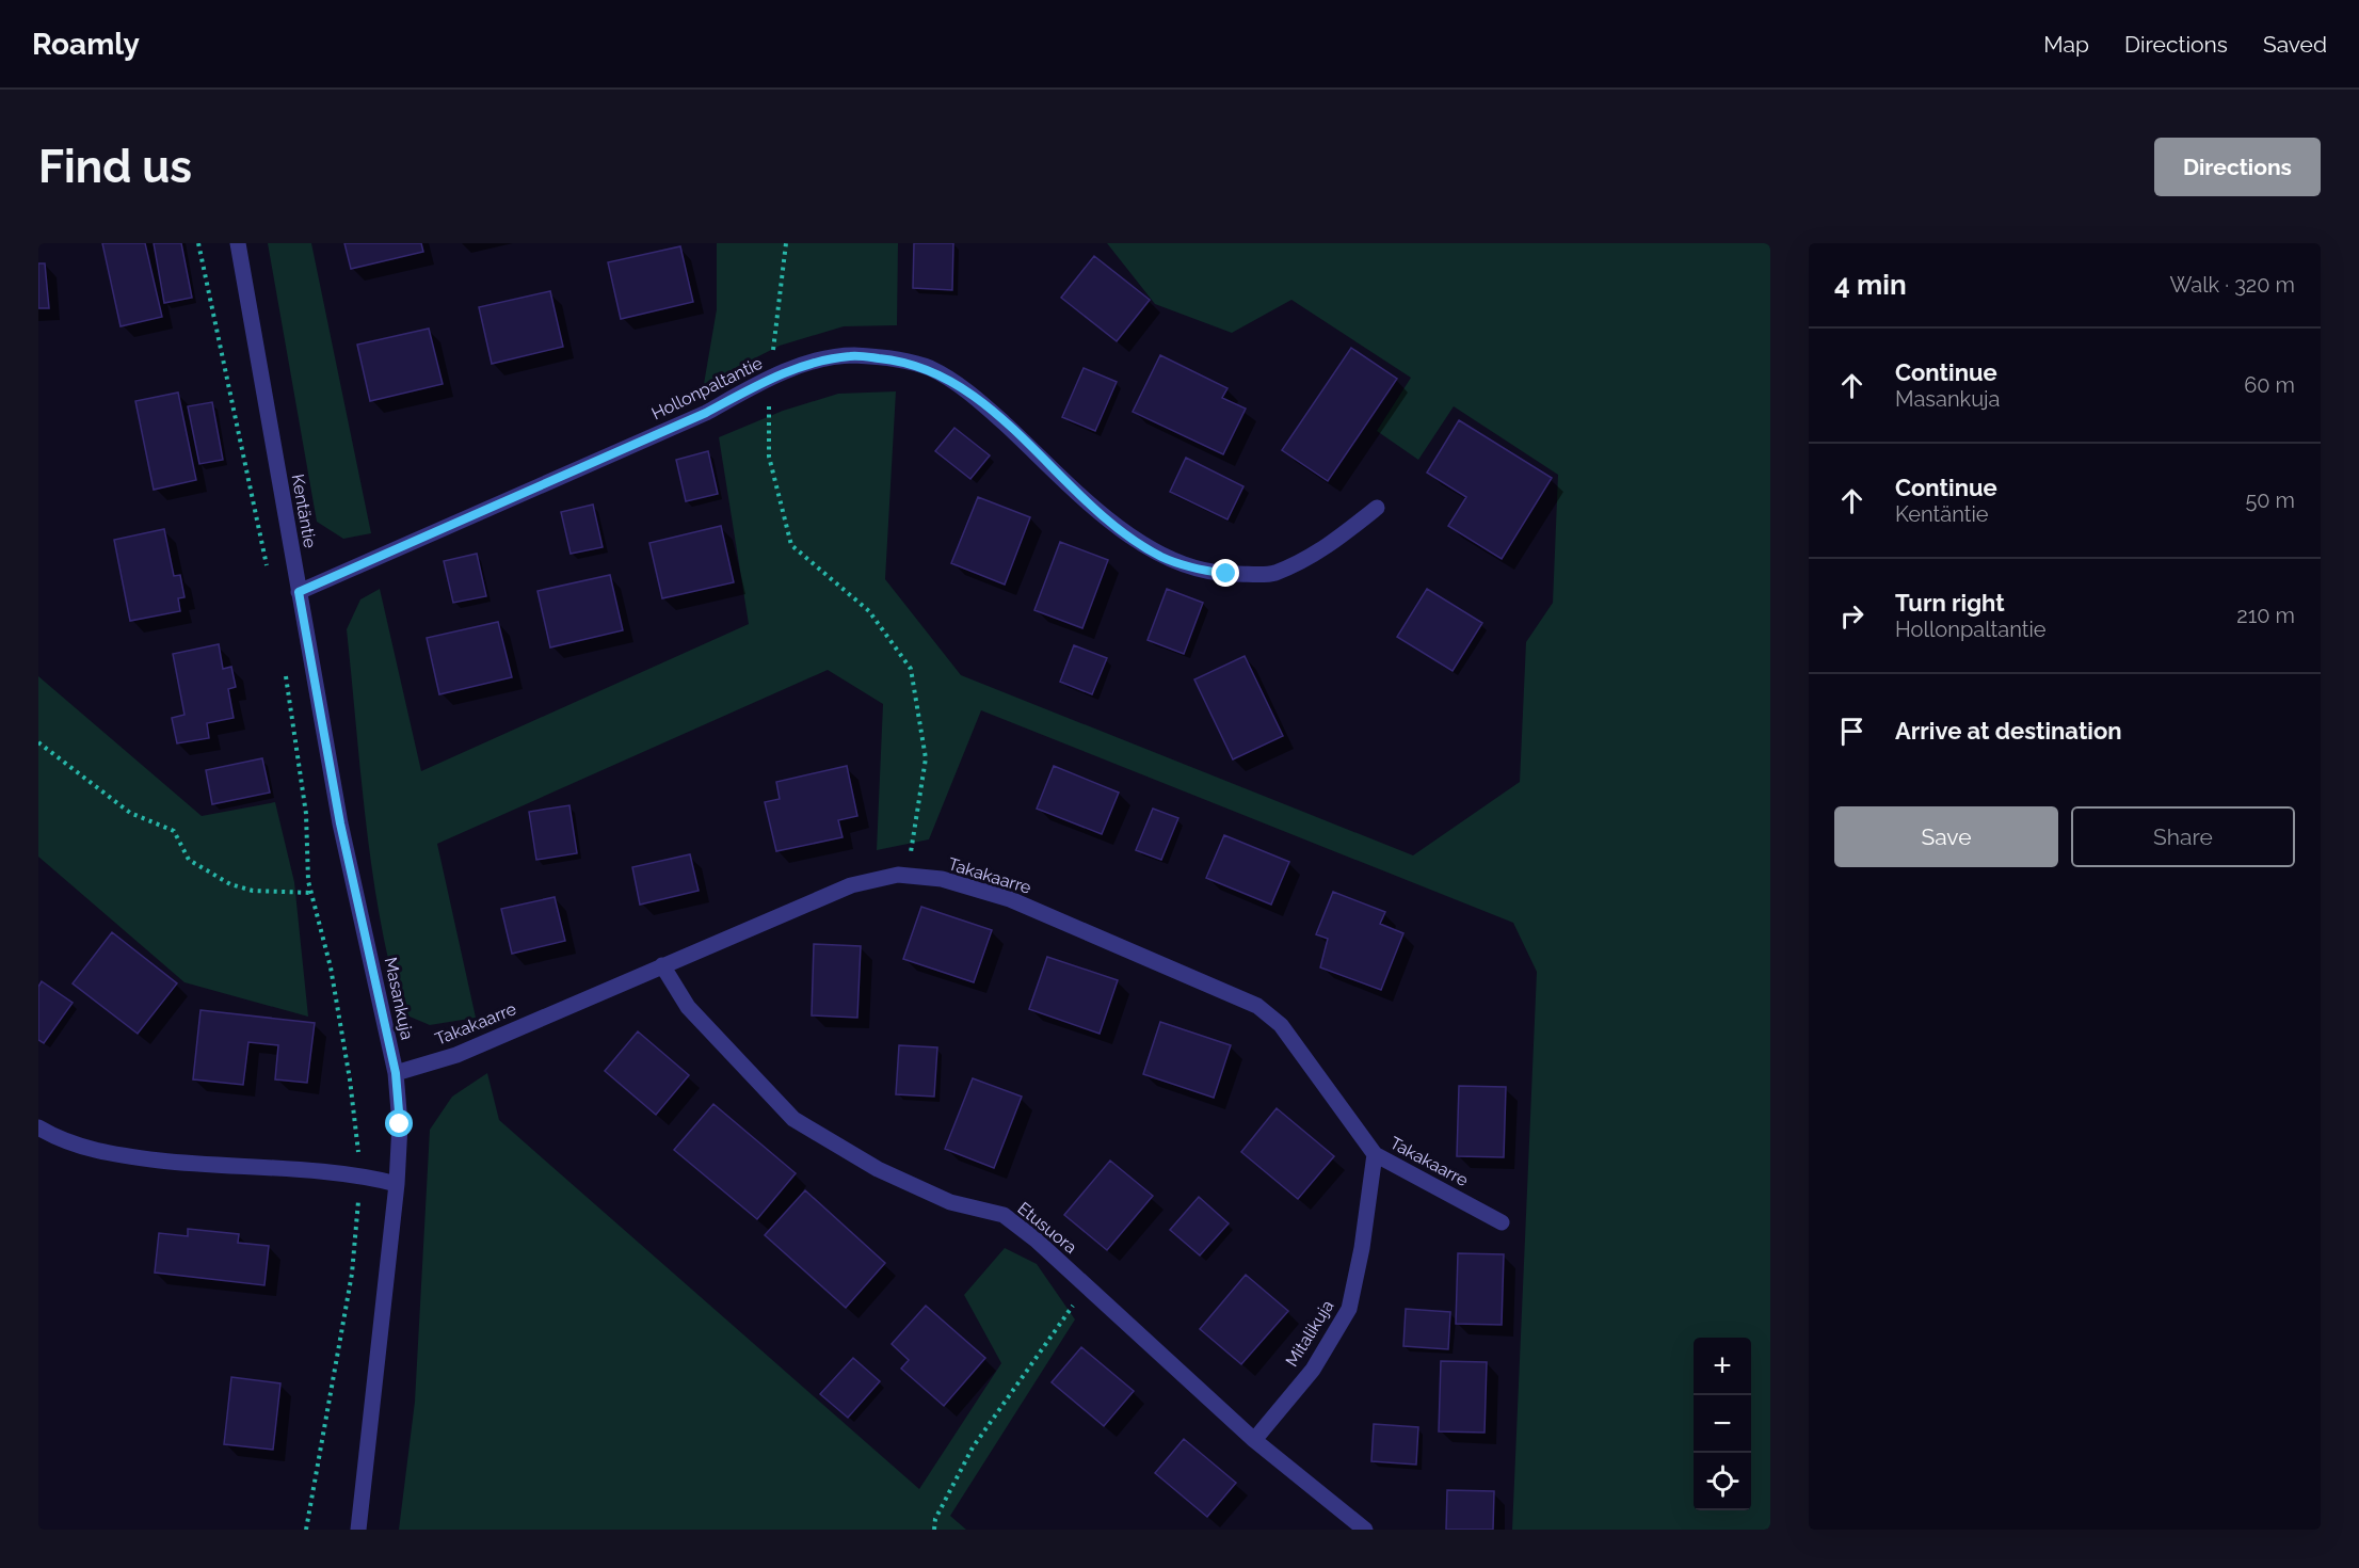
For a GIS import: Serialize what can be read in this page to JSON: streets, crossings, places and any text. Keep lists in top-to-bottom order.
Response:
{
  "streets": {
    "street": [
      "Hollonpaltantie",
      "Kentäntie",
      "Takakaarre",
      "Masankuja",
      "Etusuora",
      "Mitalikuja"
    ]
  },
  "crossings": [
    ["Hollonpaltantie", "Kentäntie"],
    ["Kentäntie", "Masankuja"],
    ["Takakaarre", "Masankuja"],
    ["Takakaarre", "Etusuora"],
    ["Takakaarre", "Mitalikuja"],
    ["Etusuora", "Mitalikuja"]
  ],
  "page": {
    "header": "Roamly",
    "nav": ["Map", "Directions", "Saved"],
    "buttons": [
      "Directions",
      ["Save", "Share"]
    ],
    "title": "Find us",
    "heading": ["4 min", "Walk · 320 m"],
    "list": [
      ["Continue", "Masankuja", "60 m"],
      ["Continue", "Kentäntie", "50 m"],
      ["Turn right", "Hollonpaltantie", "210 m"],
      "Arrive at destination"
    ],
    "map_buttons": ["+", "−"]
  }
}
